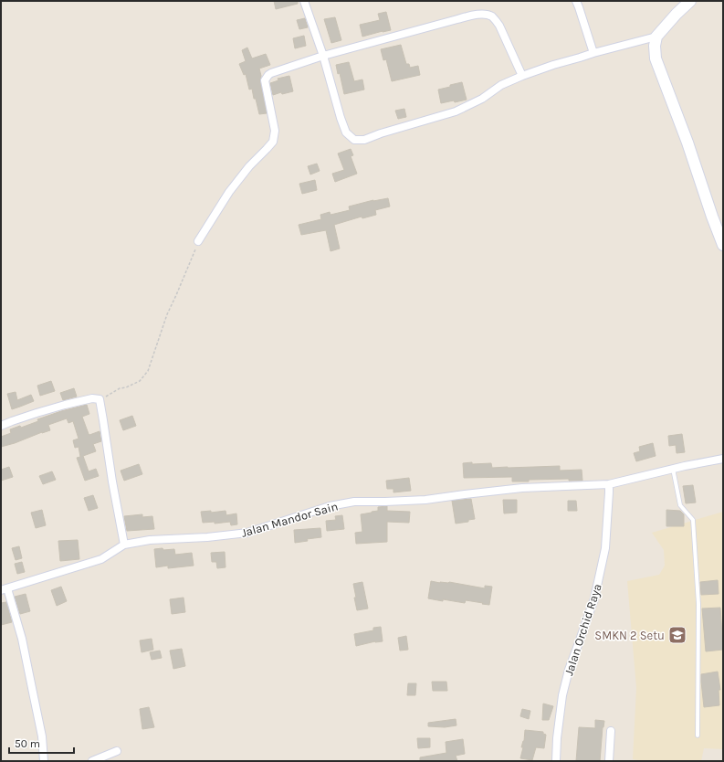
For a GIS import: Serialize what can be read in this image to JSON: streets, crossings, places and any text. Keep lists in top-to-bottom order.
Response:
{
  "streets": {
    "street": ["Jalan Mandor Sain", "Jalan Orchid Raya"]
  },
  "crossings": [
    ["Jalan Mandor Sain", "Jalan Orchid Raya"]
  ],
  "places": {
    "school or university": ["SMKN 2 Setu"]
  },
  "scale_bar": "50 m"
}
